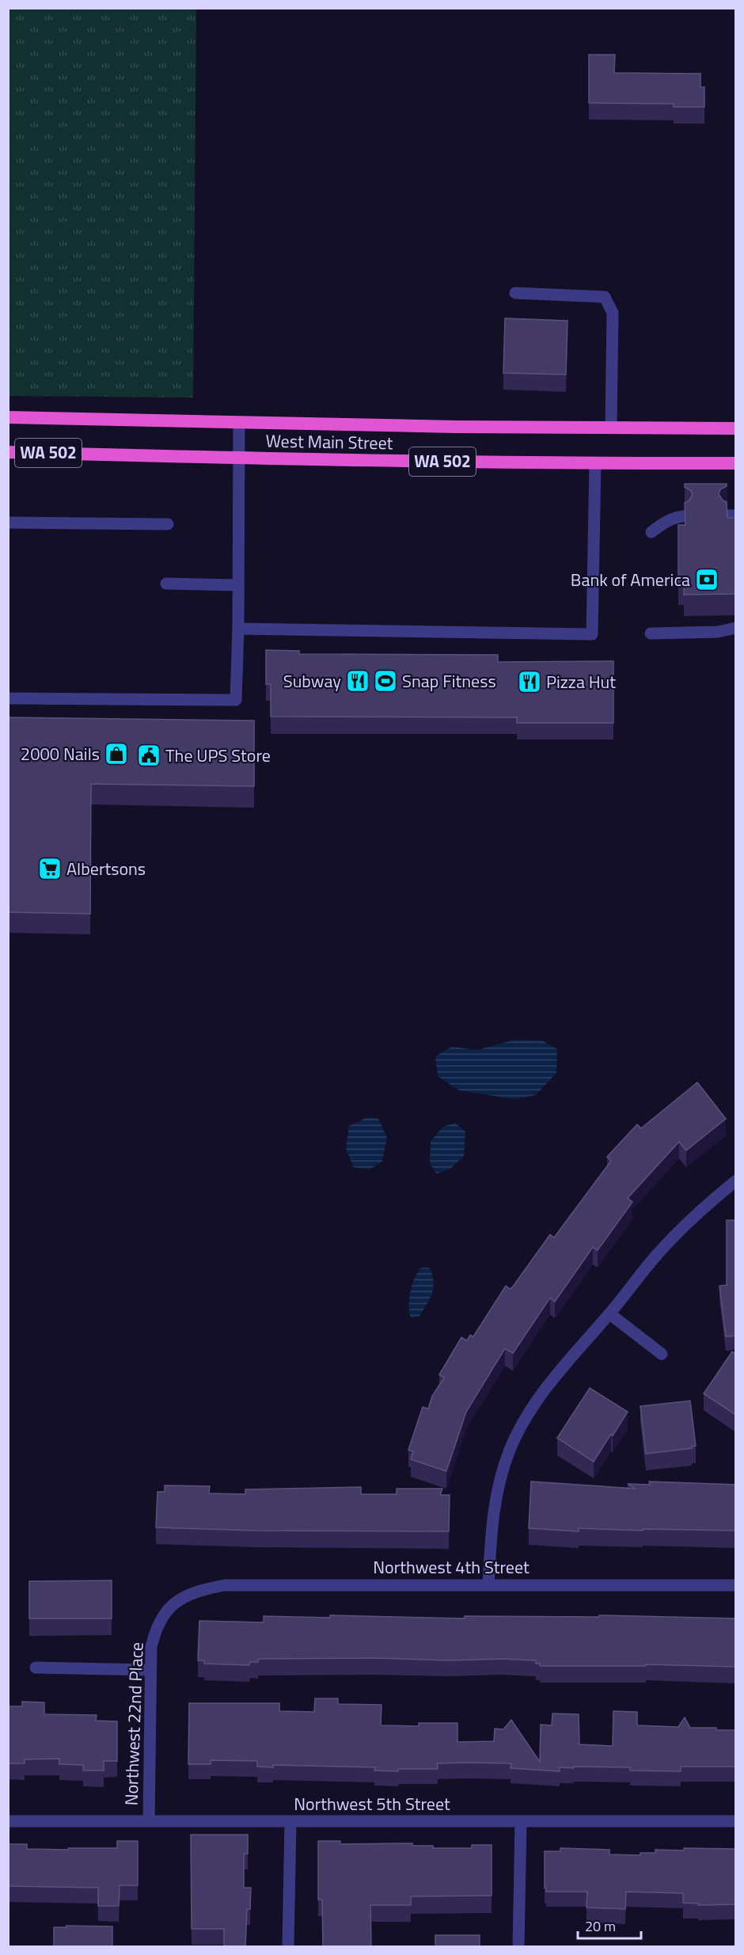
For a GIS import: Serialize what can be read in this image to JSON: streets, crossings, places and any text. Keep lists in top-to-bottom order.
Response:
{
  "streets": {
    "highway": ["West Main Street", "WA 502"],
    "street": ["Northwest 4th Street", "Northwest 22nd Place", "Northwest 5th Street"]
  },
  "crossings": [
    ["Northwest 4th Street", "Northwest 22nd Place"],
    ["Northwest 22nd Place", "Northwest 5th Street"]
  ],
  "places": {
    "bank": ["Bank of America"],
    "restaurant": ["Subway", "Pizza Hut"],
    "sports": ["Snap Fitness"],
    "shop": ["2000 Nails"],
    "public building": ["The UPS Store"],
    "supermarket": ["Albertsons"]
  },
  "scale_bar": "20 m"
}
